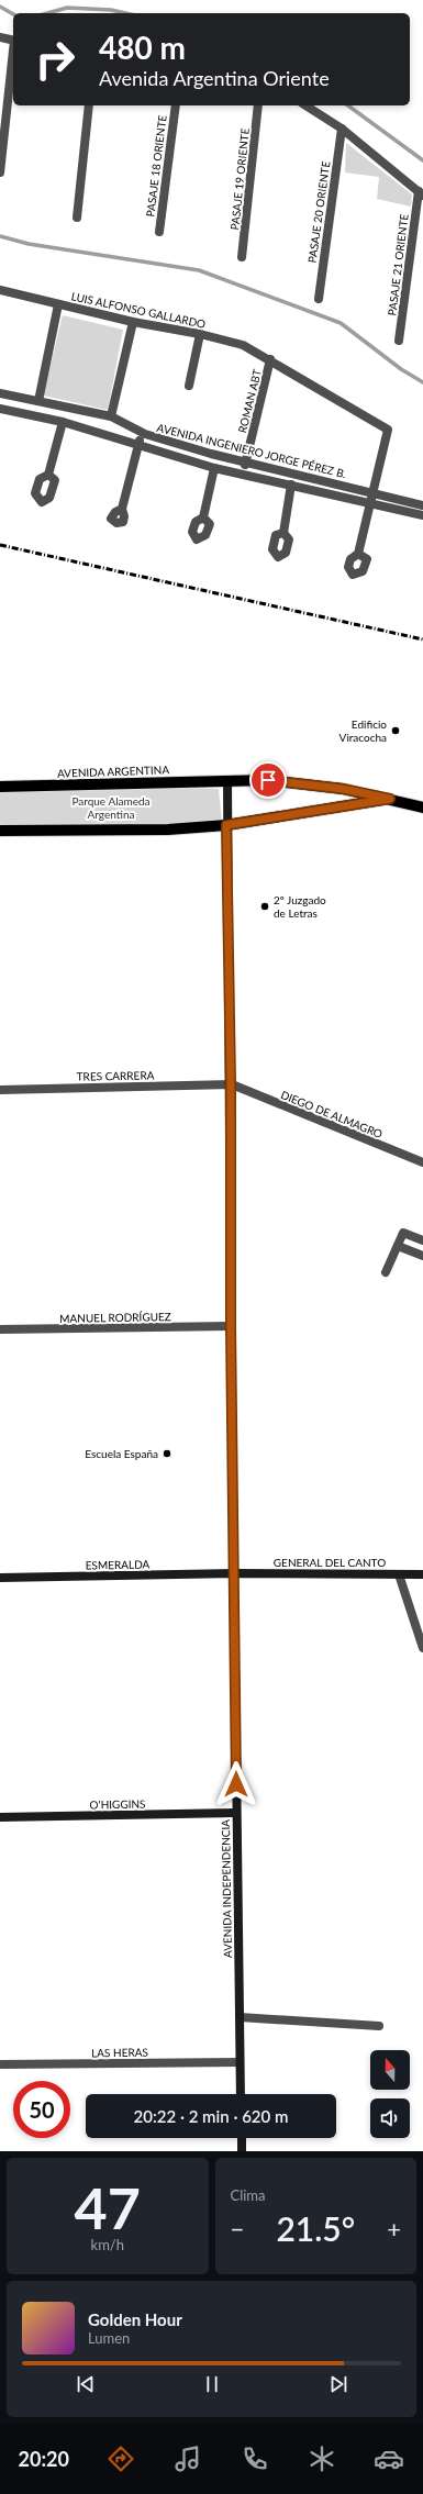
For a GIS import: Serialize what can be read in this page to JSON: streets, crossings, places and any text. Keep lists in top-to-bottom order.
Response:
{
  "streets": {
    "main road": [
      "AVENIDA ARGENTINA",
      "GENERAL DEL CANTO",
      "ESMERALDA",
      "O'HIGGINS",
      "AVENIDA INDEPENDENCIA"
    ],
    "street": [
      "PASAJE 18 ORIENTE",
      "PASAJE 19 ORIENTE",
      "PASAJE 20 ORIENTE",
      "PASAJE 21 ORIENTE",
      "LUIS ALFONSO GALLARDO",
      "ROMAN ABT",
      "AVENIDA INGENIERO JORGE PÉREZ B.",
      "TRES CARRERA",
      "DIEGO DE ALMAGRO",
      "MANUEL RODRÍGUEZ",
      "LAS HERAS"
    ]
  },
  "crossings": [
    ["LUIS ALFONSO GALLARDO", "ROMAN ABT"],
    ["LUIS ALFONSO GALLARDO", "AVENIDA INGENIERO JORGE PÉREZ B."],
    ["ROMAN ABT", "AVENIDA INGENIERO JORGE PÉREZ B."],
    ["AVENIDA ARGENTINA", "AVENIDA INDEPENDENCIA"],
    ["TRES CARRERA", "DIEGO DE ALMAGRO"],
    ["TRES CARRERA", "AVENIDA INDEPENDENCIA"],
    ["DIEGO DE ALMAGRO", "AVENIDA INDEPENDENCIA"],
    ["MANUEL RODRÍGUEZ", "AVENIDA INDEPENDENCIA"],
    ["GENERAL DEL CANTO", "ESMERALDA"],
    ["GENERAL DEL CANTO", "AVENIDA INDEPENDENCIA"],
    ["ESMERALDA", "AVENIDA INDEPENDENCIA"],
    ["O'HIGGINS", "AVENIDA INDEPENDENCIA"],
    ["AVENIDA INDEPENDENCIA", "LAS HERAS"]
  ],
  "parks": ["Parque Alameda Argentina"],
  "places": ["Edificio Viracocha", "2º Juzgado de Letras", "Escuela España"],
  "north": "top",
  "page": {
    "turn": ["480 m", "Avenida Argentina Oriente"],
    "limit": "50",
    "trip": "20:22 · 2 min · 620 m",
    "tile": [
      ["47", "km/h"],
      "Clima"
    ],
    "heat": ["−", "21.5°", "+"],
    "song": ["Golden Hour", "Lumen"],
    "tabs": "20:20"
  }
}
